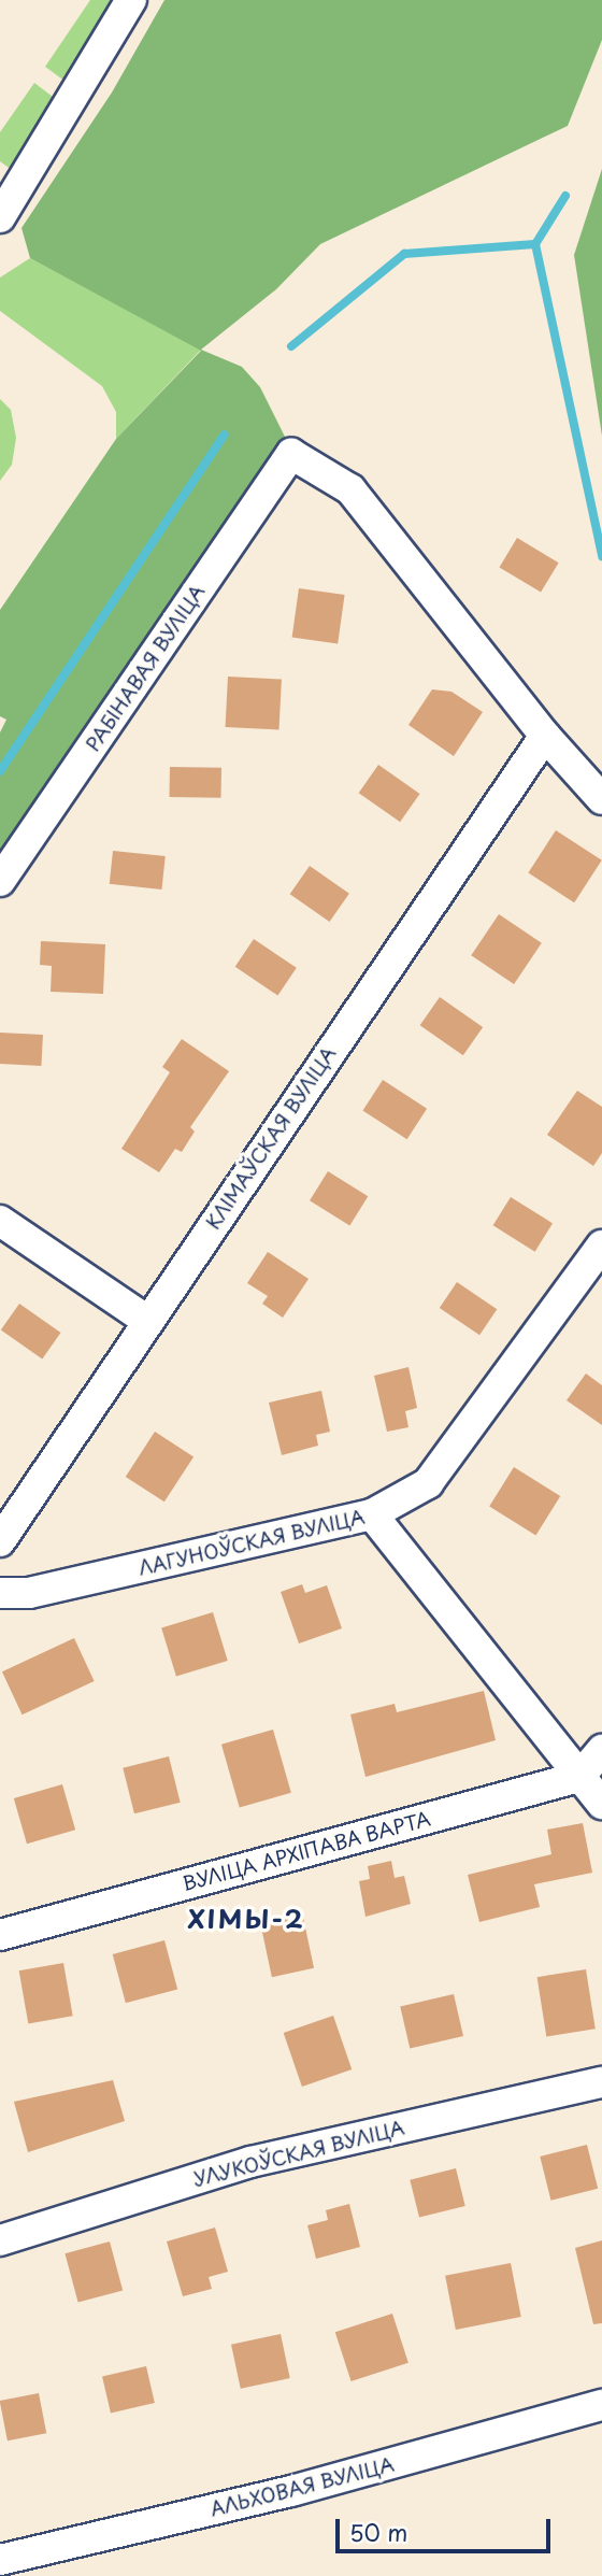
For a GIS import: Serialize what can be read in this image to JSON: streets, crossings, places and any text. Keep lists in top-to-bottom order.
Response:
{
  "streets": {
    "street": [
      "РАБІНАВАЯ ВУЛІЦА",
      "КЛІМАЎСКАЯ ВУЛІЦА",
      "ЛАГУНОЎСКАЯ ВУЛІЦА",
      "ВУЛІЦА АРХІПАВА ВАРТА",
      "УЛУКОЎСКАЯ ВУЛІЦА",
      "АЛЬХОВАЯ ВУЛІЦА"
    ]
  },
  "crossings": [
    ["РАБІНАВАЯ ВУЛІЦА", "КЛІМАЎСКАЯ ВУЛІЦА"]
  ],
  "districts": ["ХІМЫ-2"],
  "scale_bar": "50 m"
}
